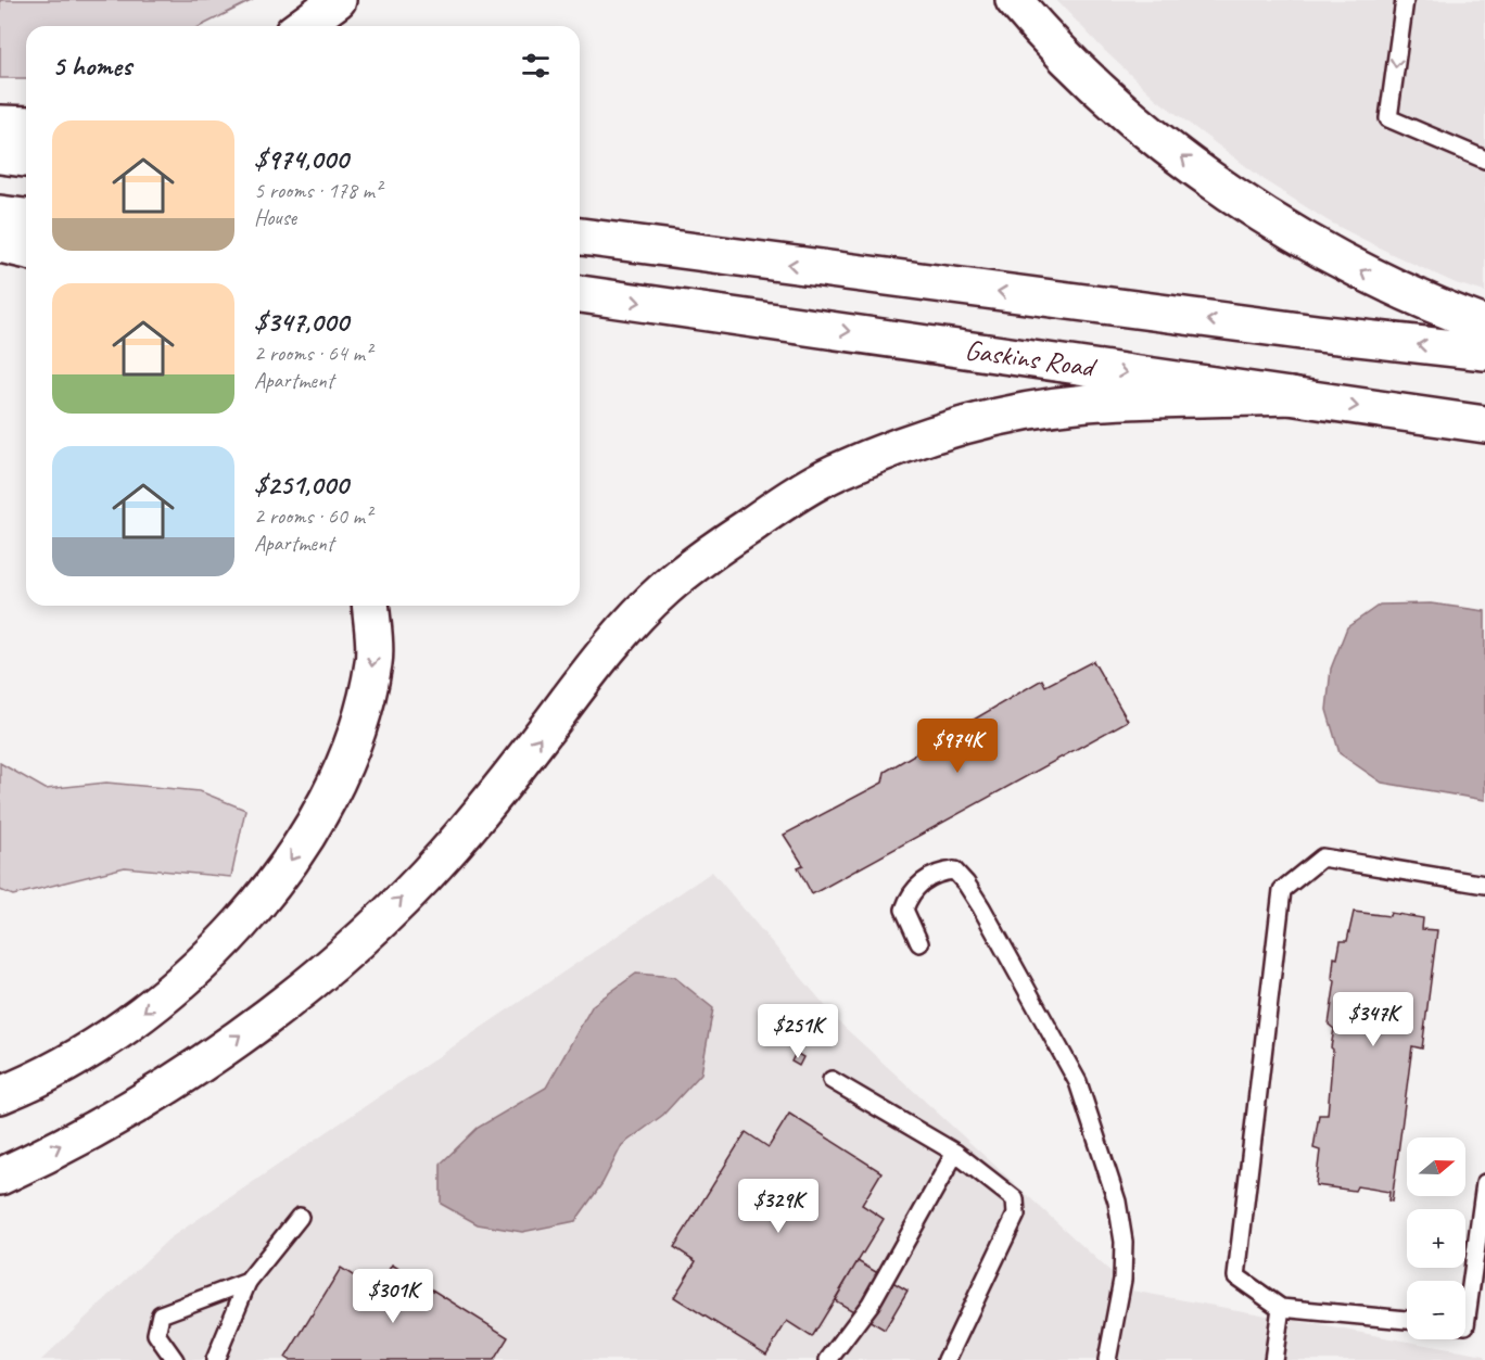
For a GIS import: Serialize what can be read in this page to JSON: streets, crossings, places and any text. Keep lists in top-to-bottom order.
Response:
{
  "streets": {
    "main road": ["Gaskins Road"]
  },
  "north": "right",
  "page": {
    "heading": "5 homes",
    "list": [
      {
        "name": "$974,000",
        "note": "5 rooms · 178 m² · House"
      },
      {
        "name": "$347,000",
        "note": "2 rooms · 64 m² · Apartment"
      },
      {
        "name": "$251,000",
        "note": "2 rooms · 60 m² · Apartment"
      }
    ],
    "price": [
      "$974K",
      "$347K",
      "$251K",
      "$329K",
      "$301K"
    ],
    "map_buttons": ["+", "−"]
  }
}
